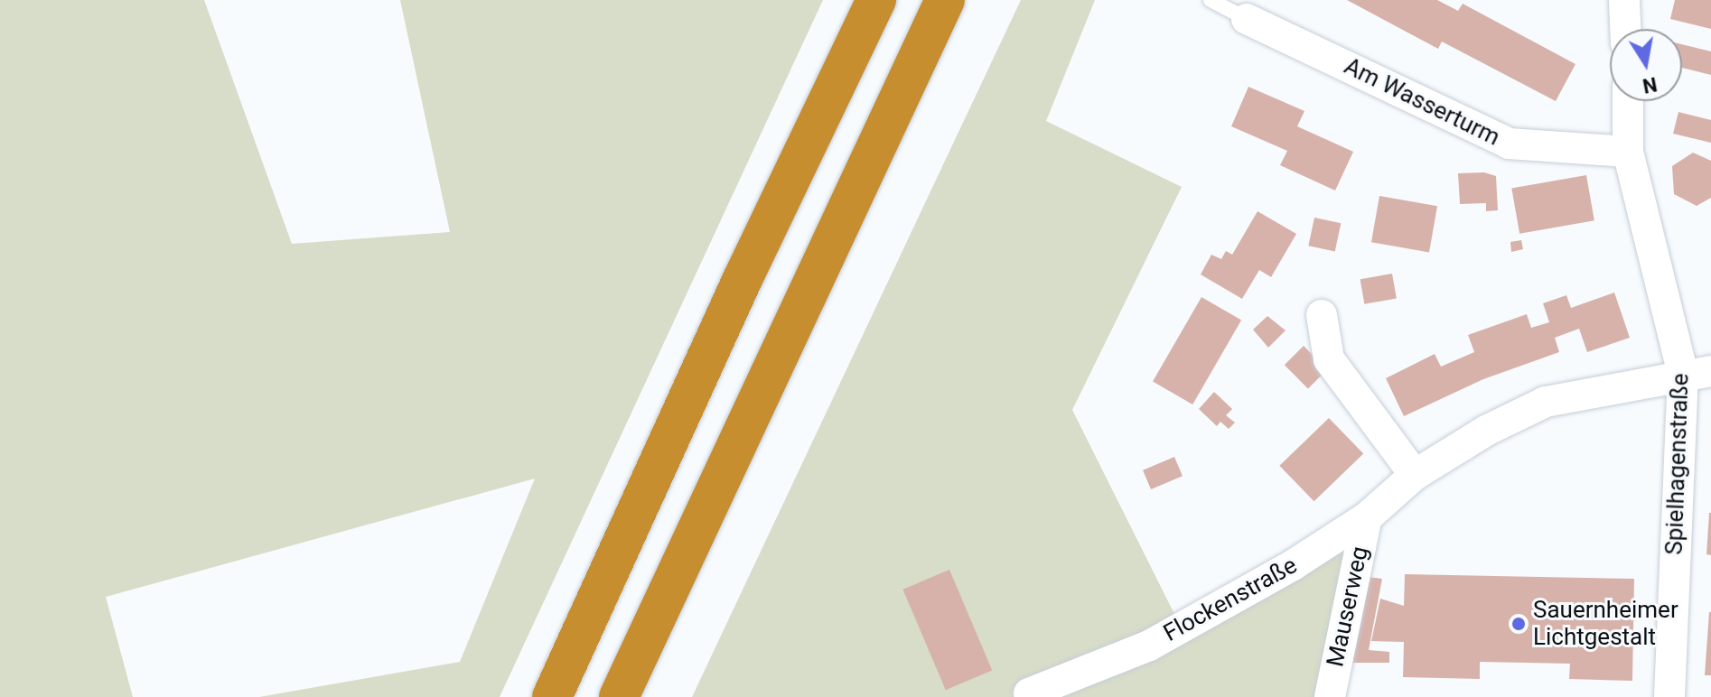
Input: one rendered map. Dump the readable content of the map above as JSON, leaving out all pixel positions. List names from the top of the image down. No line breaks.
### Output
{"streets":{"street":["Am Wasserturm","Spielhagenstraße","Flockenstraße","Mauserweg"]},"crossings":[["Am Wasserturm","Spielhagenstraße"],["Spielhagenstraße","Flockenstraße"],["Flockenstraße","Mauserweg"]],"places":["Sauernheimer Lichtgestalt"],"north":"bottom"}
